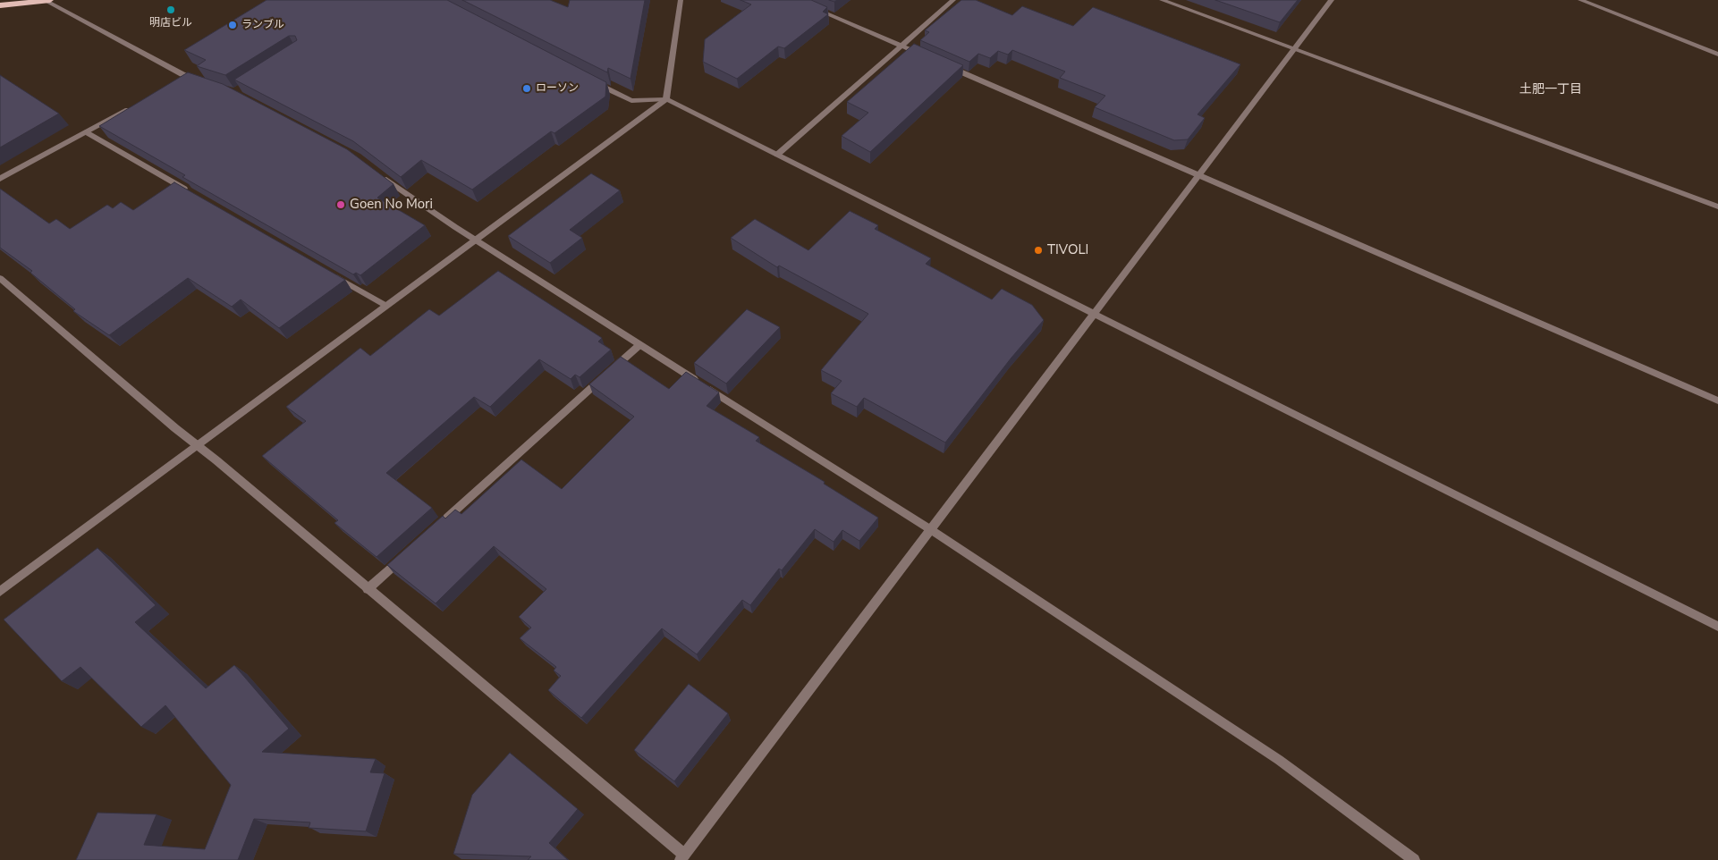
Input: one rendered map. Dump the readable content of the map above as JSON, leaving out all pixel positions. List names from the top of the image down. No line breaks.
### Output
{"districts":["土肥一丁目"],"places":["明店ビル","ランブル","ローソン","Goen No Mori","TIVOLI"]}
